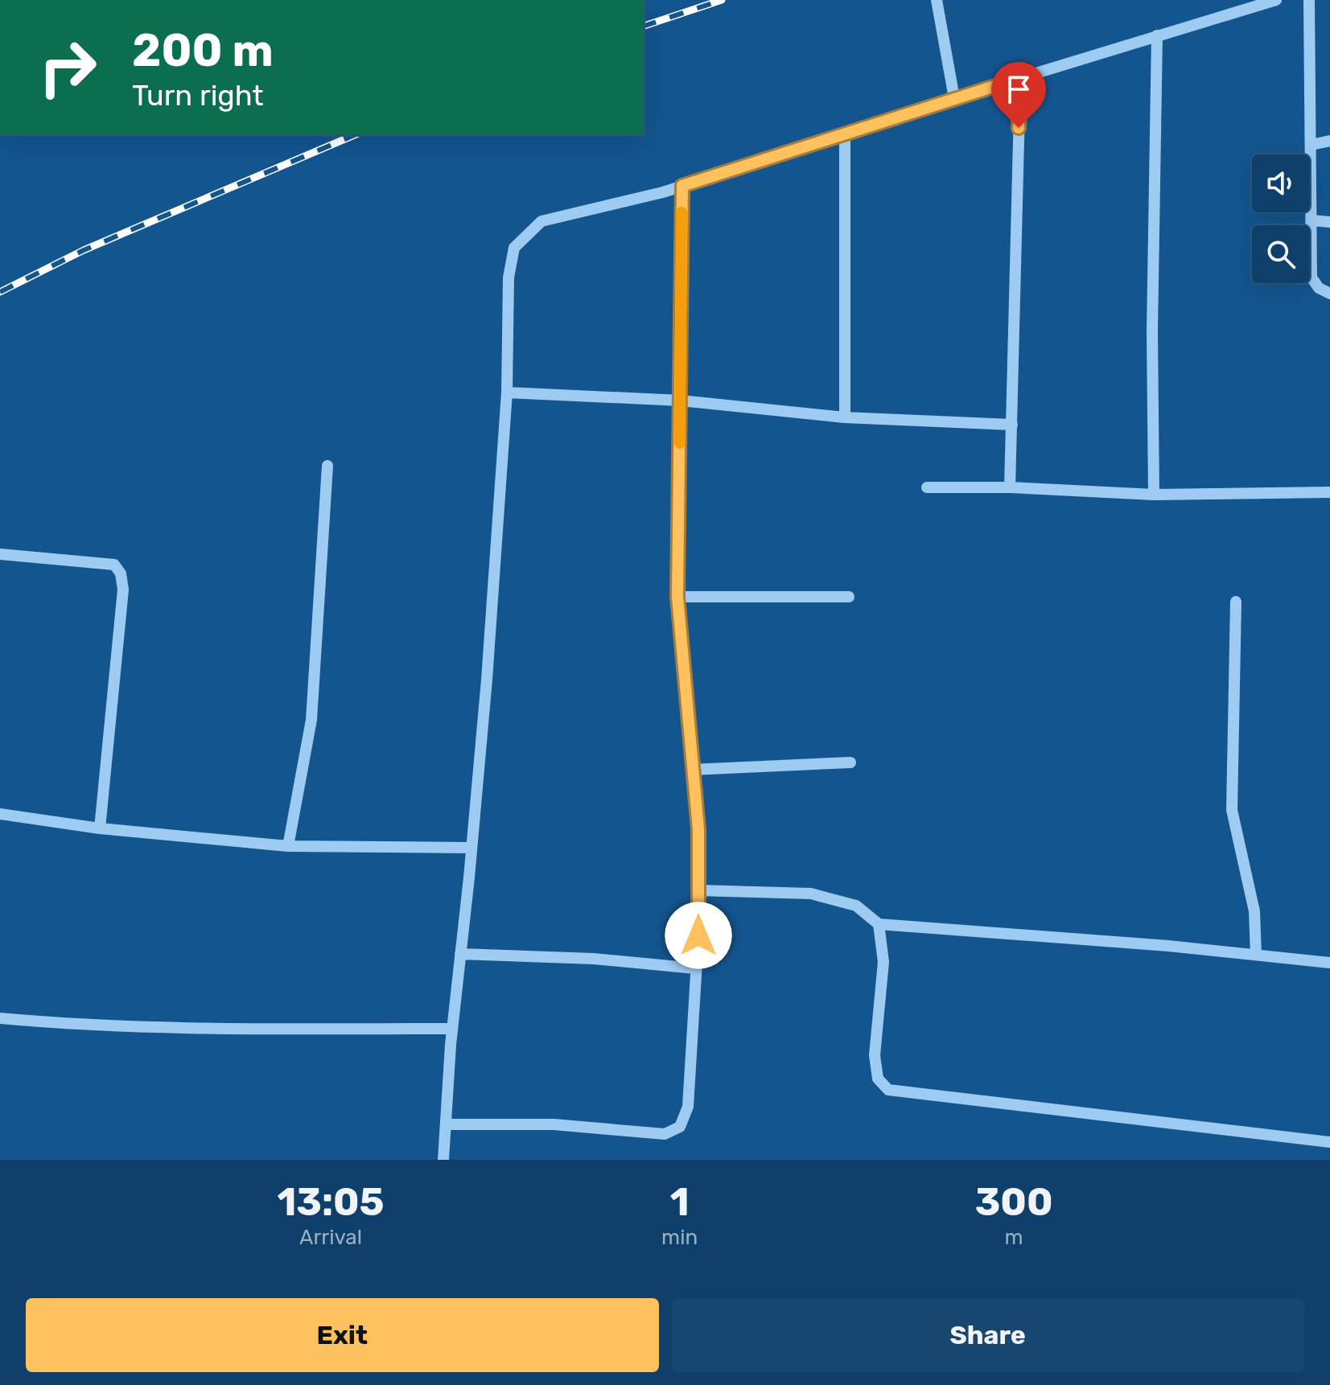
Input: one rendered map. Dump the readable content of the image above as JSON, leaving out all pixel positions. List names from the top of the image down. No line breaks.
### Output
{"page":{"turn":["200 m","Turn right"],"eta":["13:05","Arrival","1","min","300","m"],"buttons":["Exit","Share"]}}
